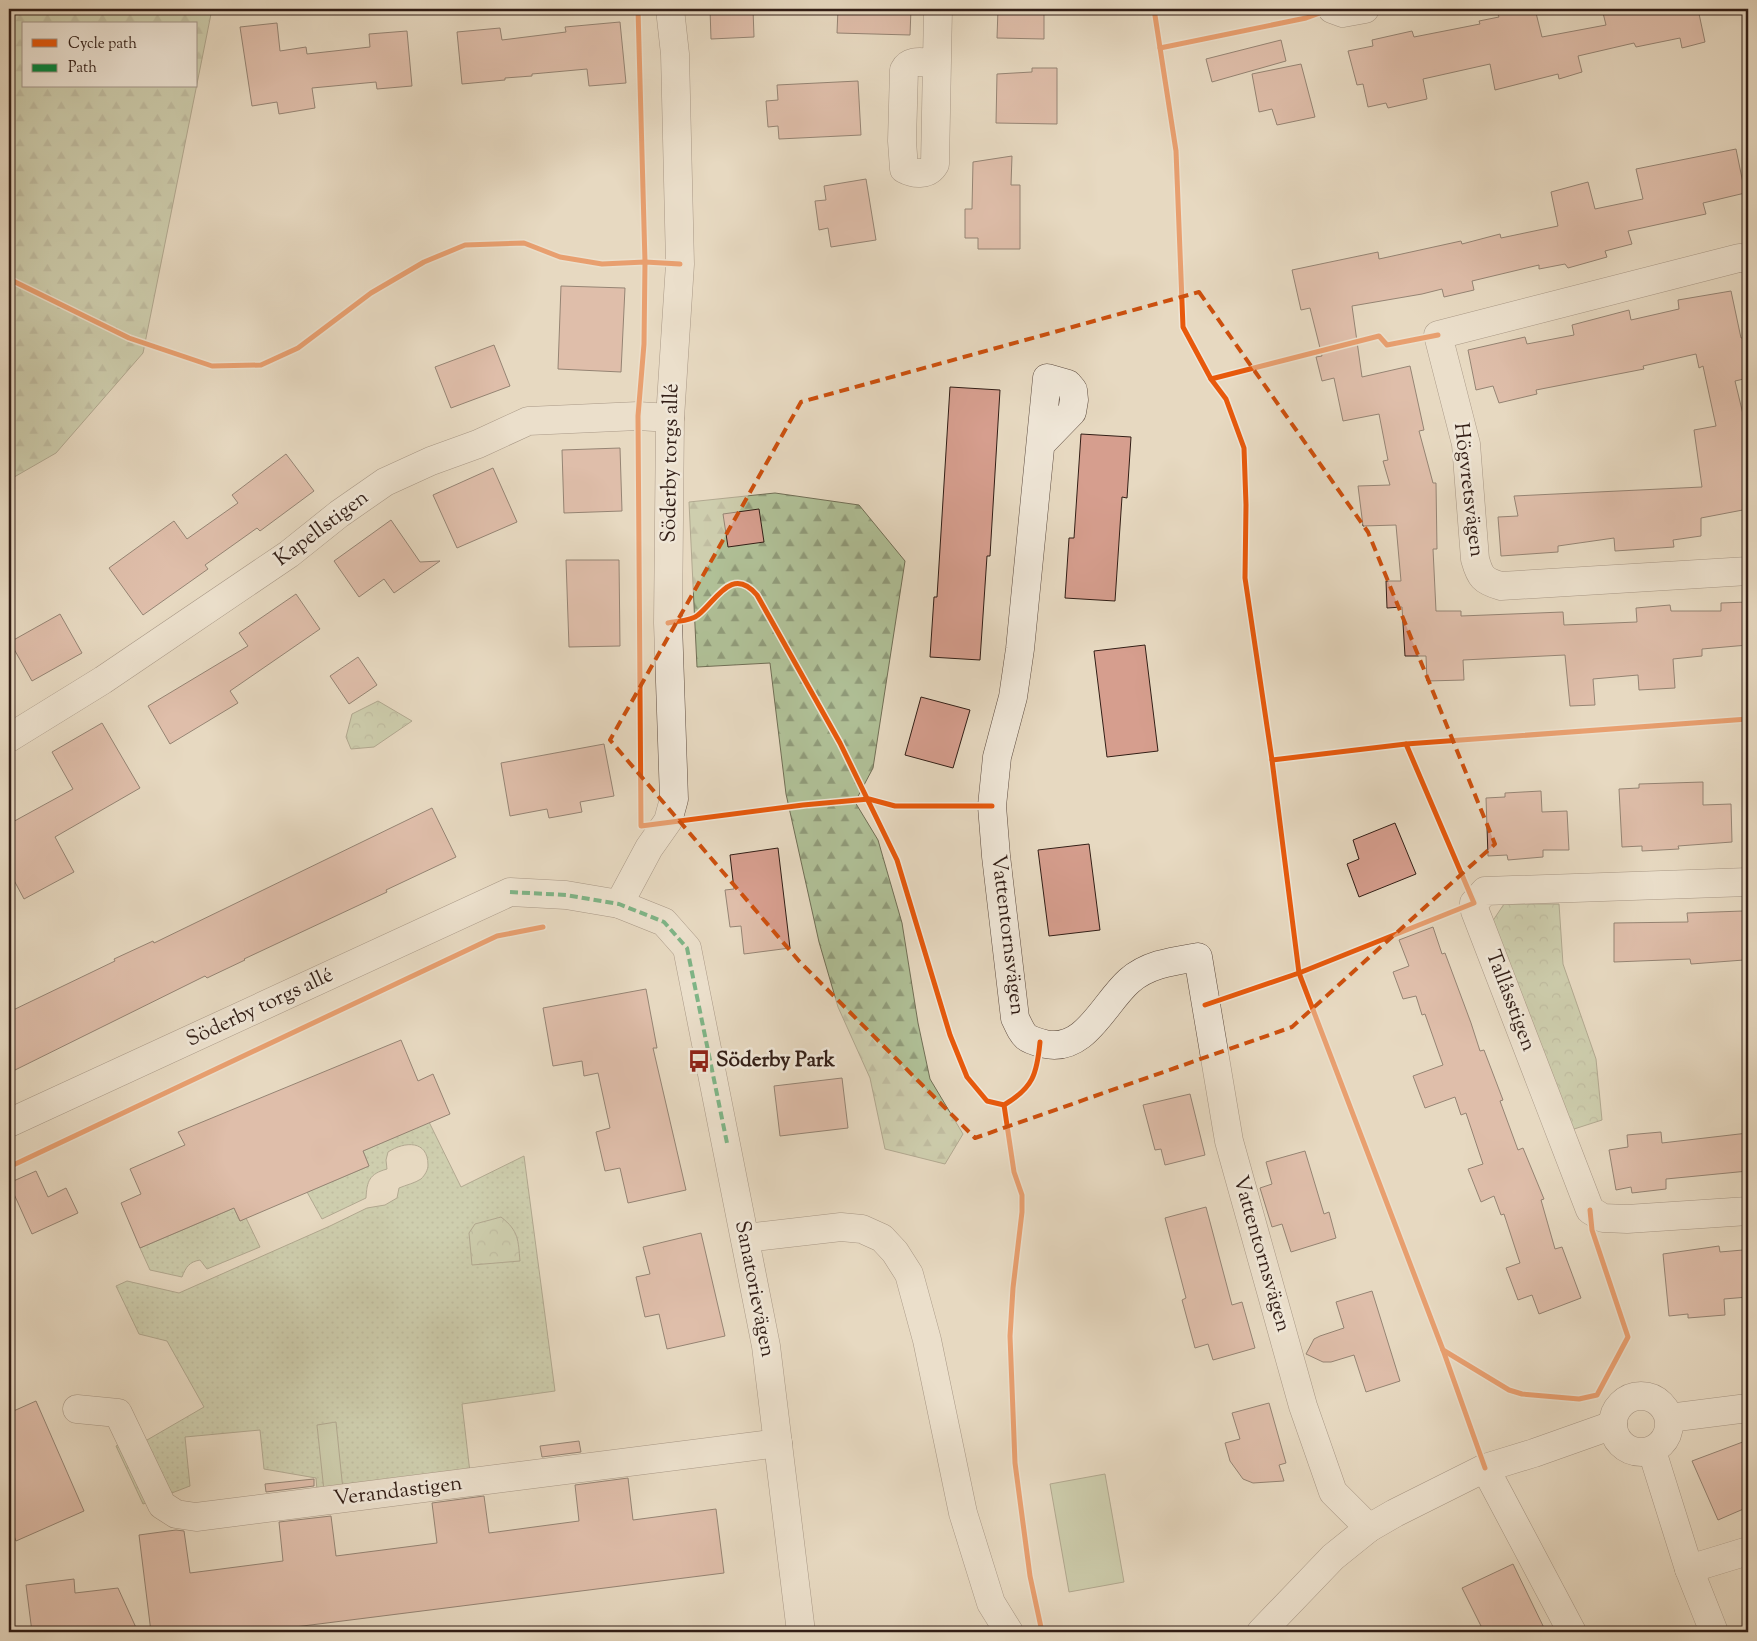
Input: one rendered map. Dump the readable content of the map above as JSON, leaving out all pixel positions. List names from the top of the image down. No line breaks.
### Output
{"streets":{"street":["Söderby torgs allé","Högvretsvägen","Kapellstigen","Vattentornsvägen","Tallåsstigen","Sanatorievägen","Verandastigen"]},"crossings":[["Söderby torgs allé","Kapellstigen"],["Söderby torgs allé","Sanatorievägen"],["Sanatorievägen","Verandastigen"]],"places":{"bus stop":["Söderby Park"]},"legend":["Cycle path","Path"]}
